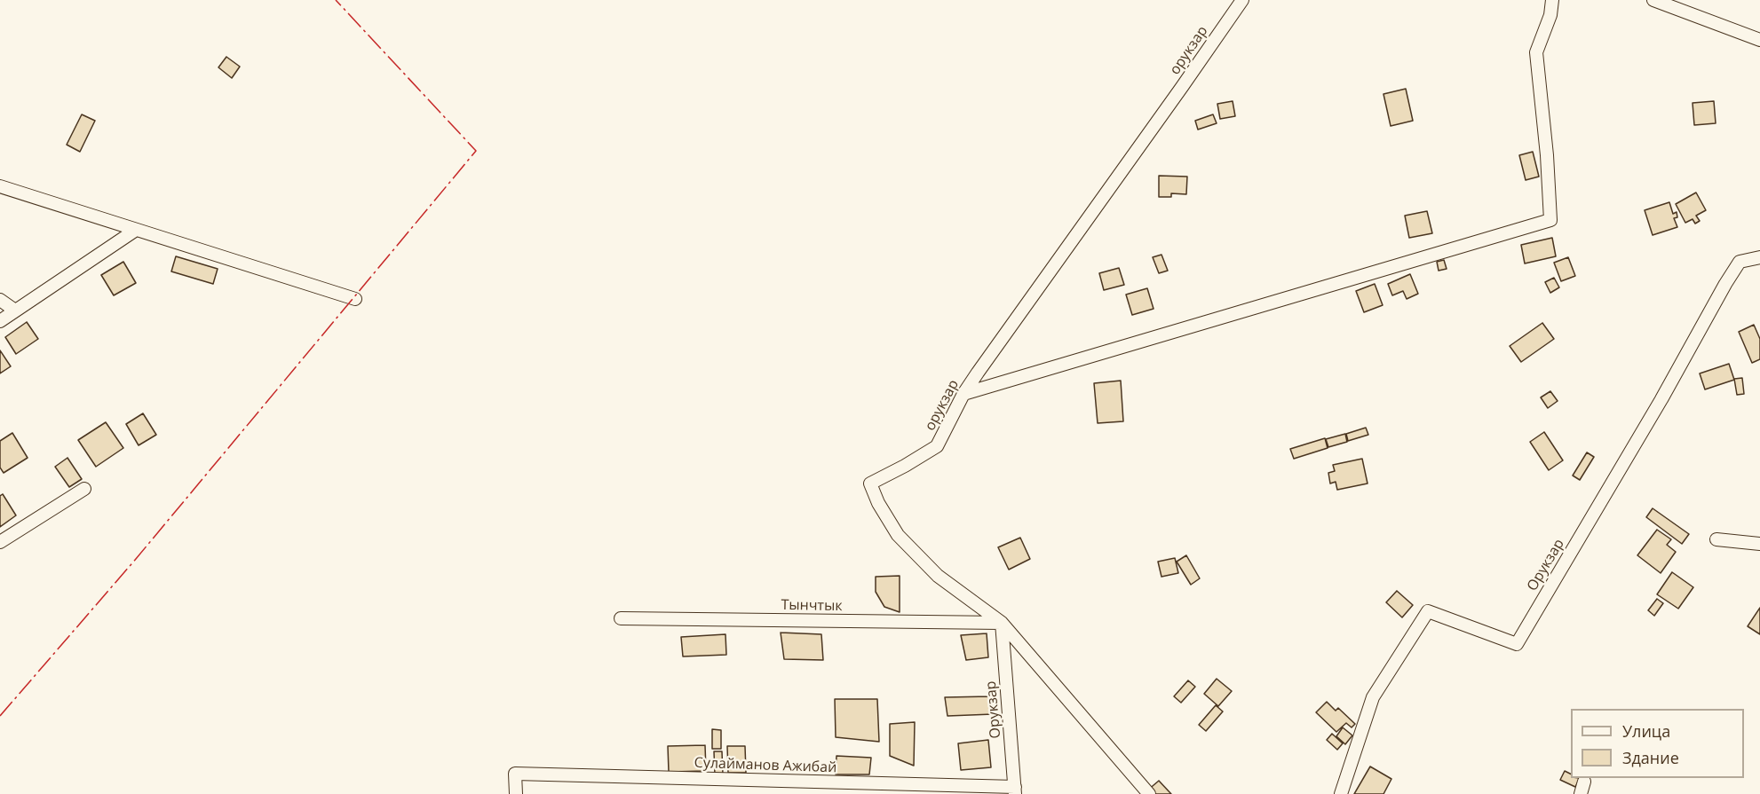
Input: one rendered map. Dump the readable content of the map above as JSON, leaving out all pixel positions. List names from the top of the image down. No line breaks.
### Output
{"streets":{"street":["орукзар","Орукзар","Тынчтык","Сулайманов Ажибай"]},"crossings":[["орукзар","Орукзар"],["орукзар","Тынчтык"],["Орукзар","Тынчтык"],["Орукзар","Сулайманов Ажибай"]],"legend":["Улица","Здание"]}
